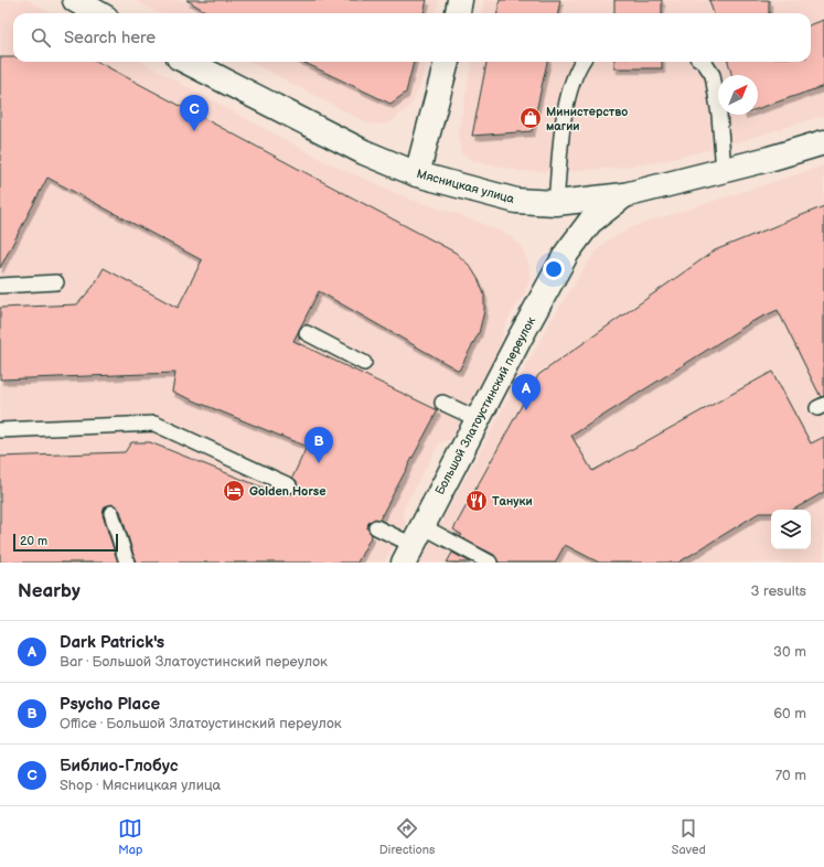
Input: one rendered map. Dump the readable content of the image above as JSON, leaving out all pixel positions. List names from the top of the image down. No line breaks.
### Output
{"streets":{"main road":["Мясницкая улица","Большой Златоустинский переулок"]},"crossings":[["Мясницкая улица","Большой Златоустинский переулок"]],"places":{"shop":["Министерство магии"],"hotel":["Golden Horse"],"restaurant":["Тануки"]},"scale_bar":"20 m","north":"top right","page":{"search":"Search here","pins":["C","A","B"],"scale":"20 m","heading":["Nearby","3 results"],"list":[{"mark":"A","name":"Dark Patrick's","note":"Bar · Большой Златоустинский переулок","value":"30 m"},{"mark":"B","name":"Psycho Place","note":"Office · Большой Златоустинский переулок","value":"60 m"},{"mark":"C","name":"Библио-Глобус","note":"Shop · Мясницкая улица","value":"70 m"}],"nav":["Map","Directions","Saved"]}}
